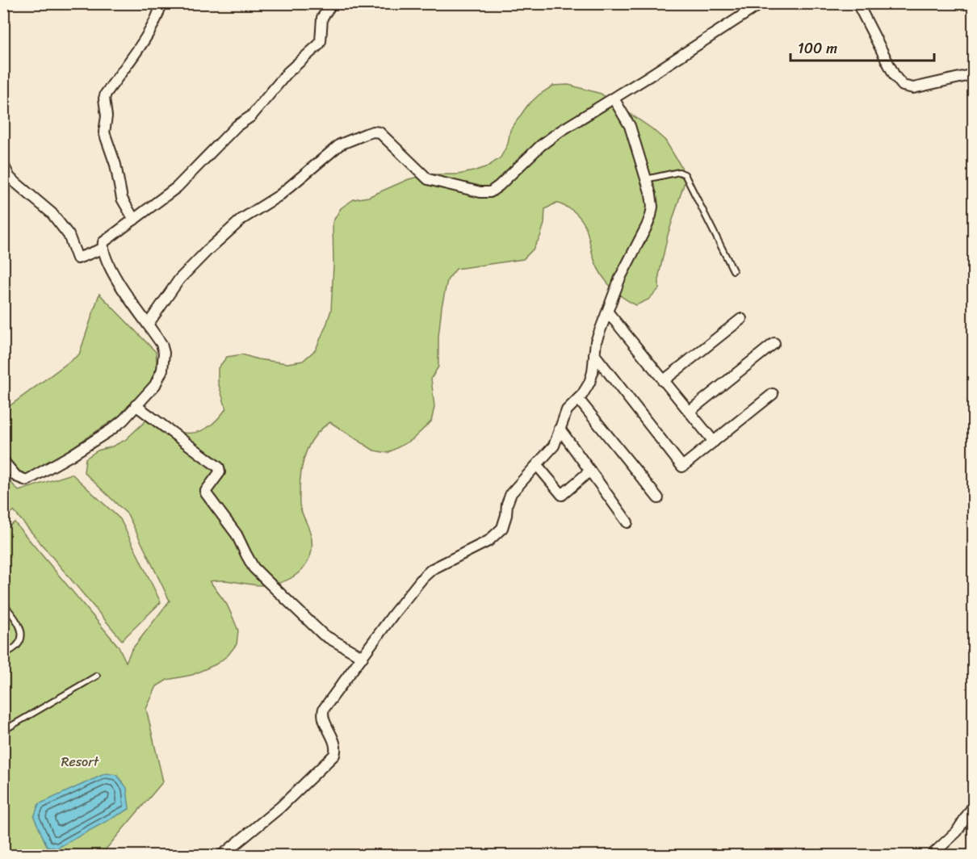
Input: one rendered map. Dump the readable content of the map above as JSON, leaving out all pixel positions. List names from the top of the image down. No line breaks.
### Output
{"parks":["Resort"],"scale_bar":"100 m"}
